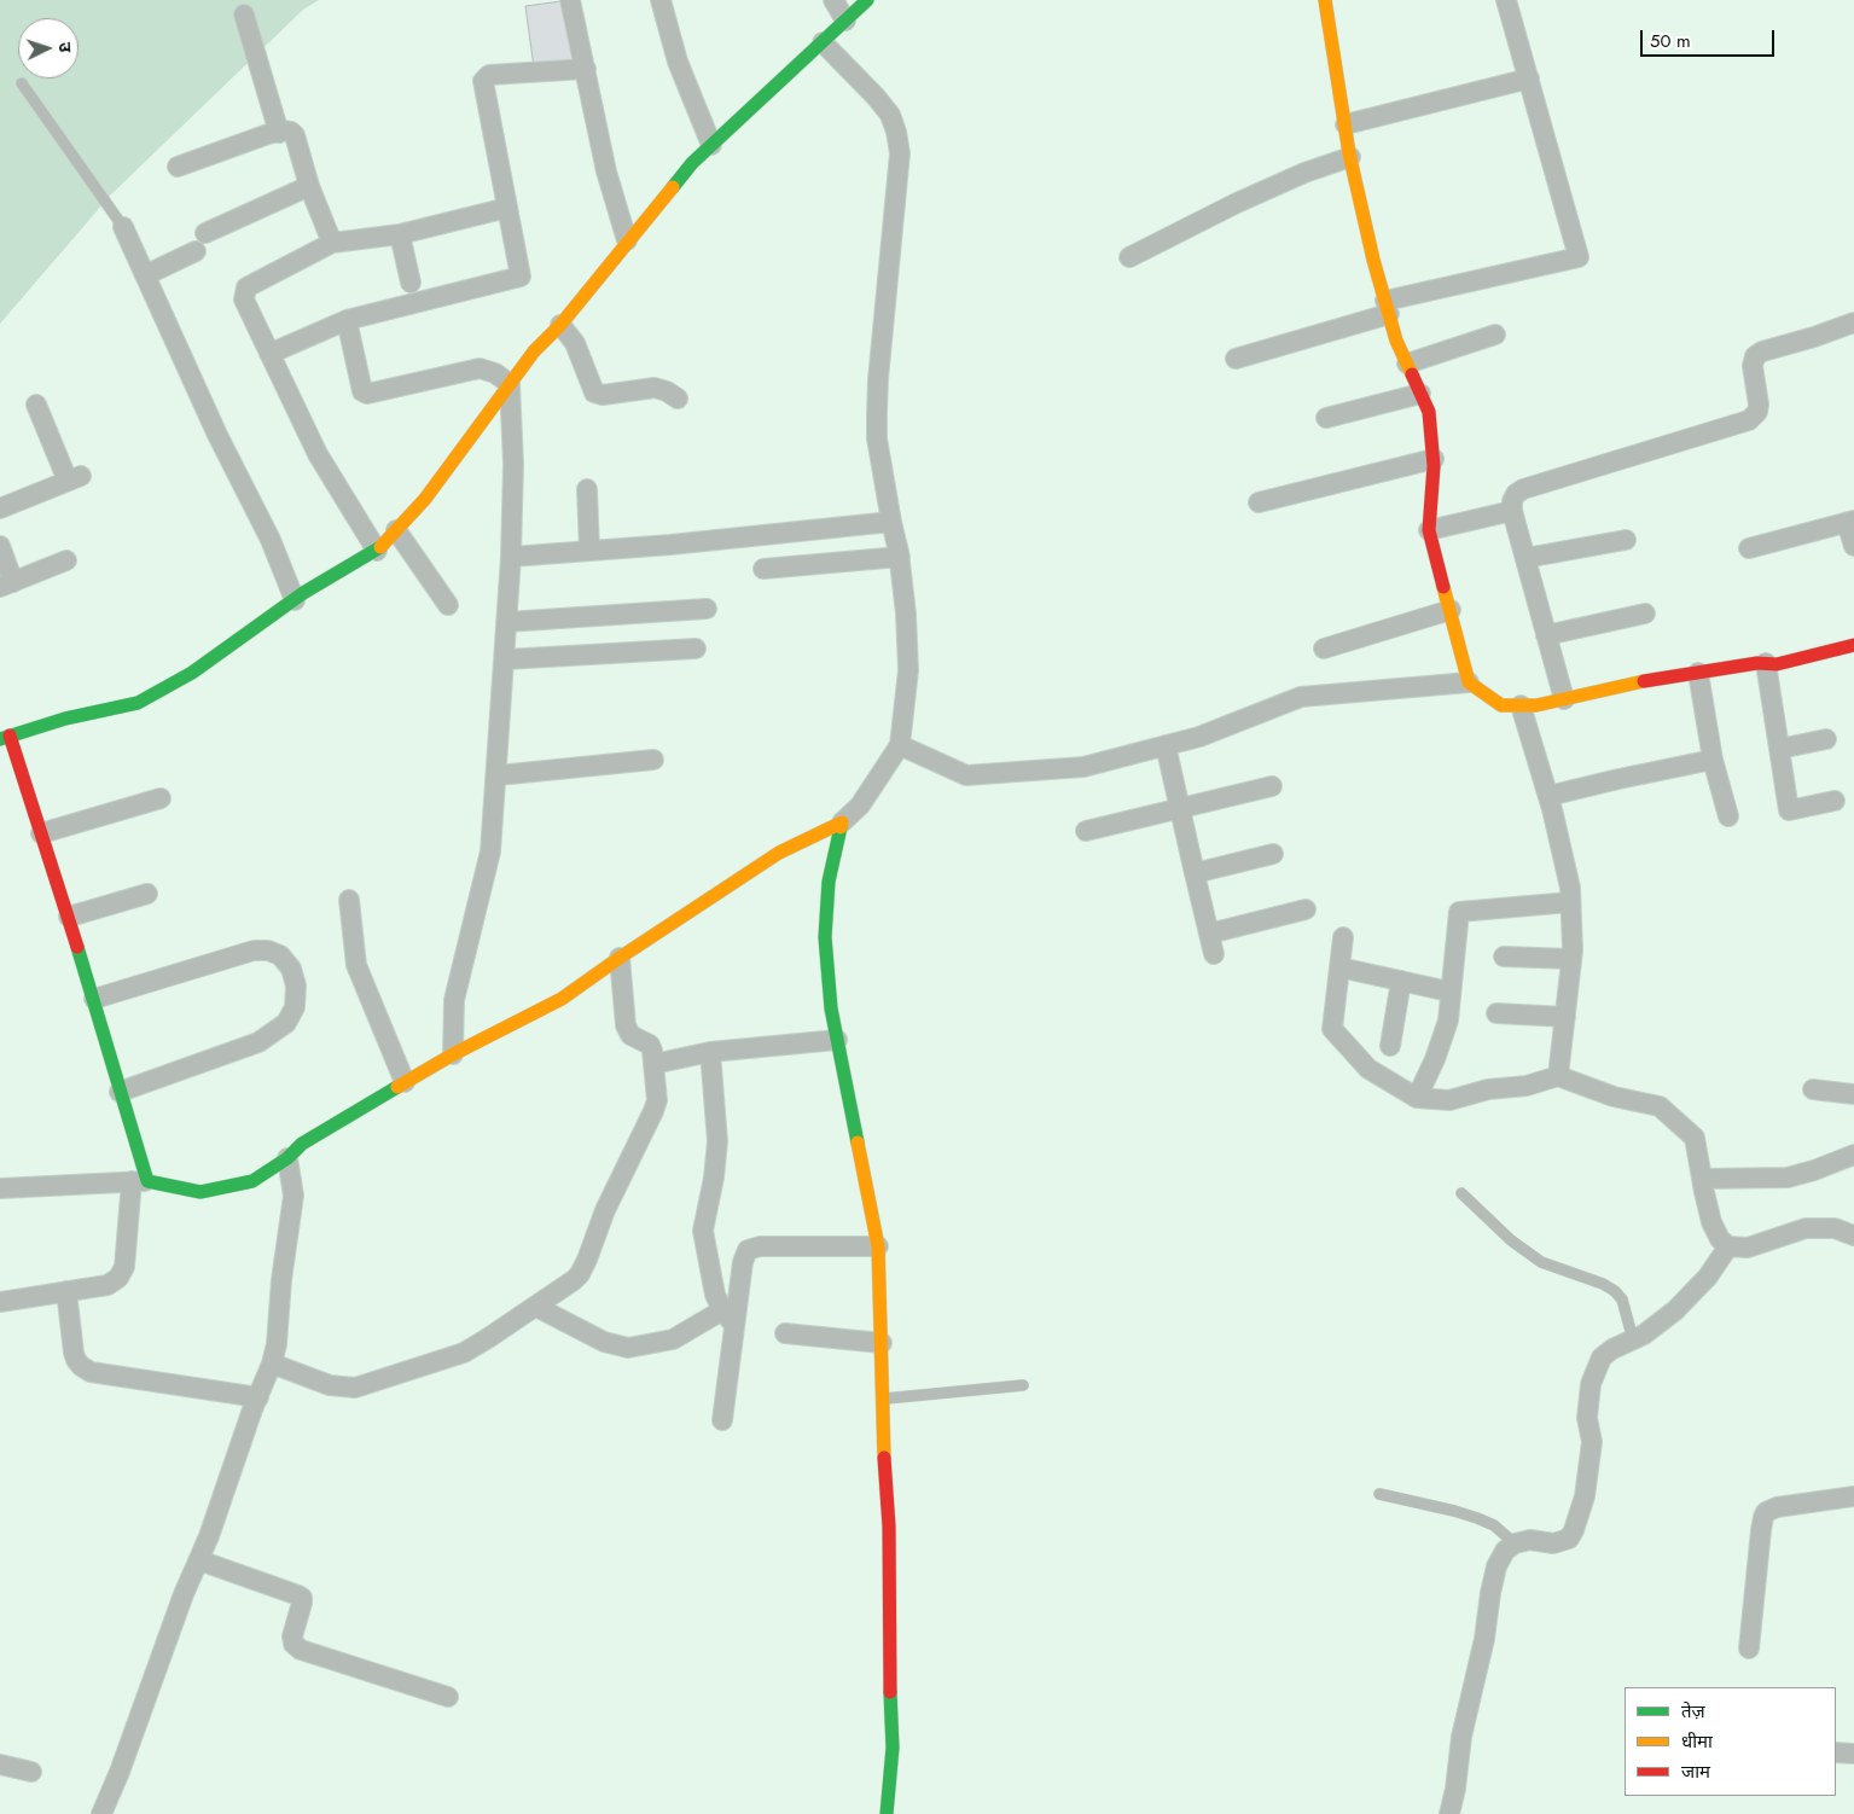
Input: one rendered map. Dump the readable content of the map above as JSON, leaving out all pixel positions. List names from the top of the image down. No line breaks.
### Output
{"legend":["तेज़","धीमा","जाम"],"scale_bar":"50 m","north":"right"}
